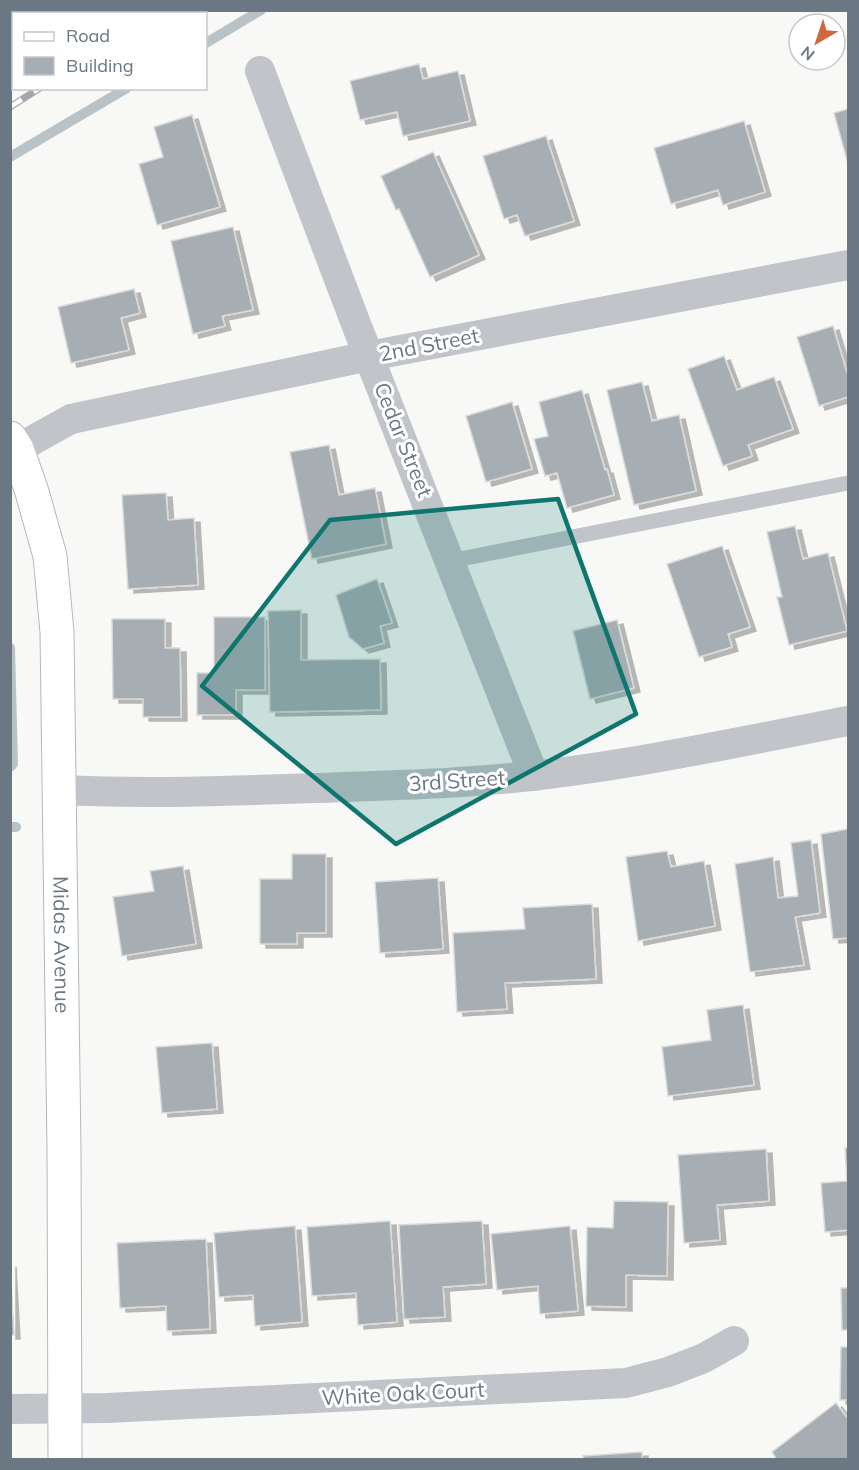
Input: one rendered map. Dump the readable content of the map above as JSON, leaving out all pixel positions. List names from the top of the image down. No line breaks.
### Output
{"streets":{"street":["2nd Street","Cedar Street","3rd Street","Midas Avenue","White Oak Court"]},"crossings":[["2nd Street","Cedar Street"],["2nd Street","Midas Avenue"],["Cedar Street","3rd Street"],["3rd Street","Midas Avenue"],["Midas Avenue","White Oak Court"]],"legend":["Road","Building"],"north":"bottom left"}
